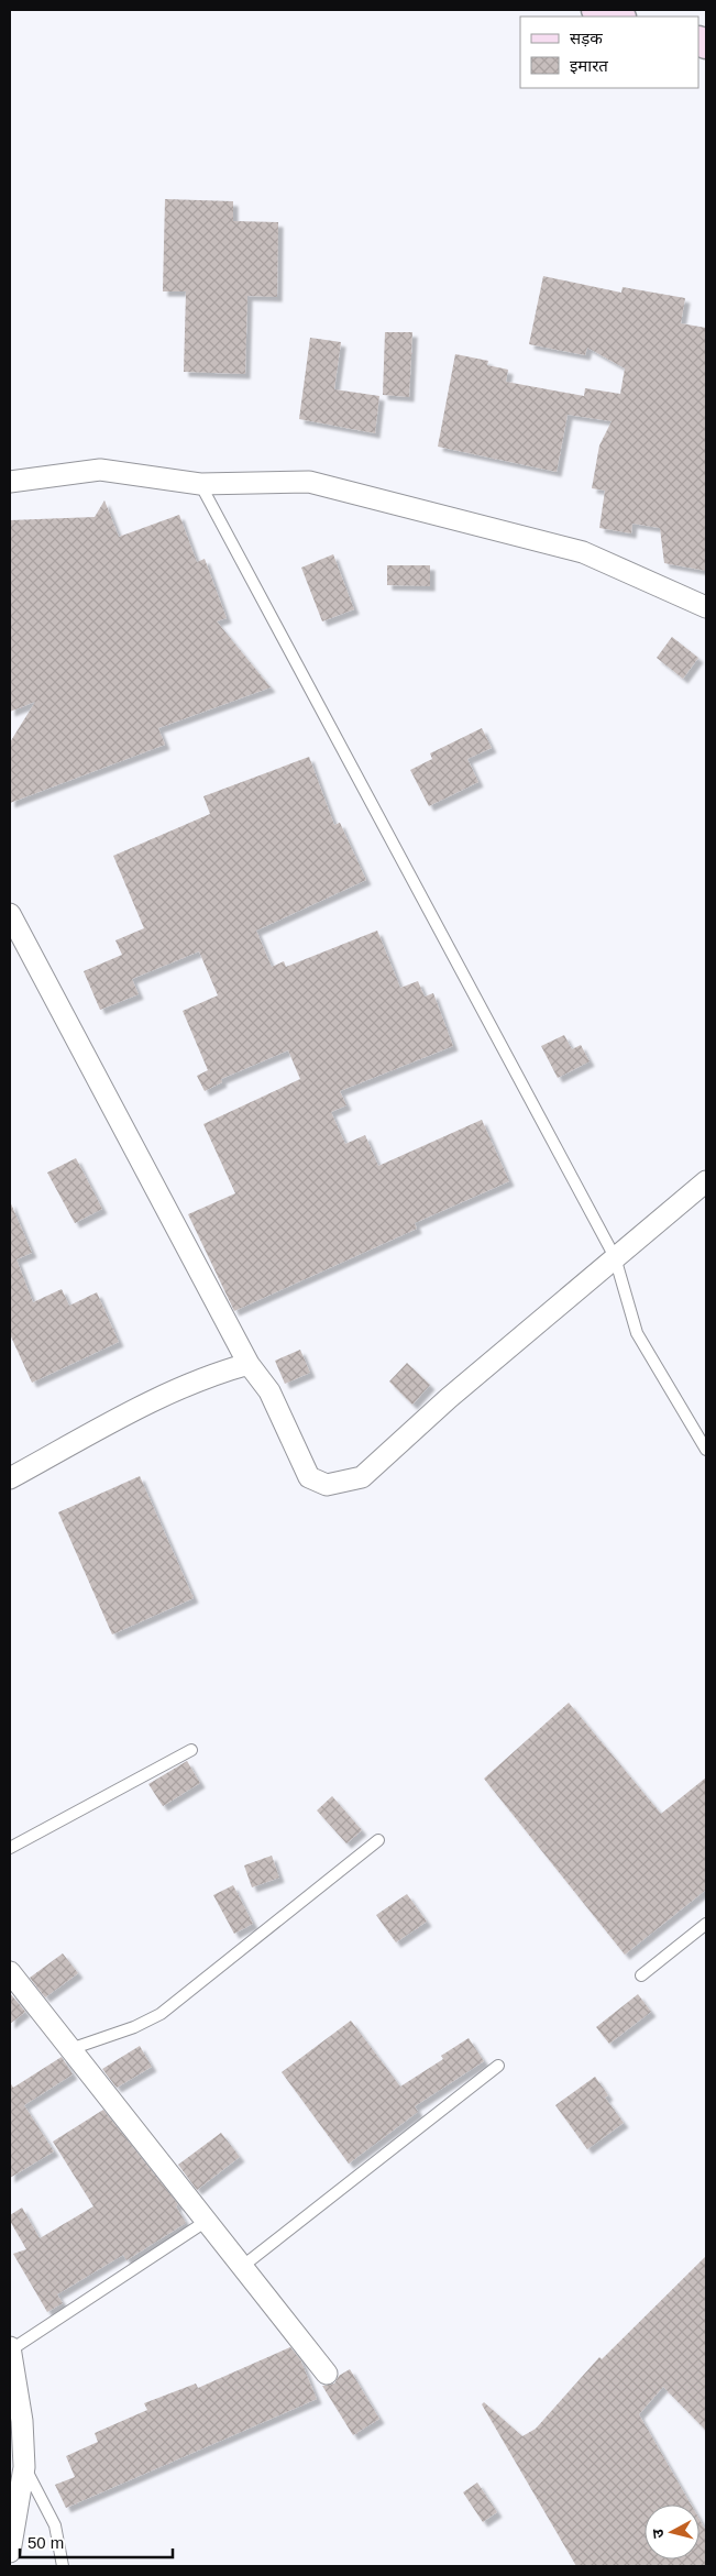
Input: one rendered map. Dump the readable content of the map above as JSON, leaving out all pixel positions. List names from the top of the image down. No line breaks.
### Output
{"legend":["सड़क","इमारत"],"scale_bar":"50 m","north":"left"}
